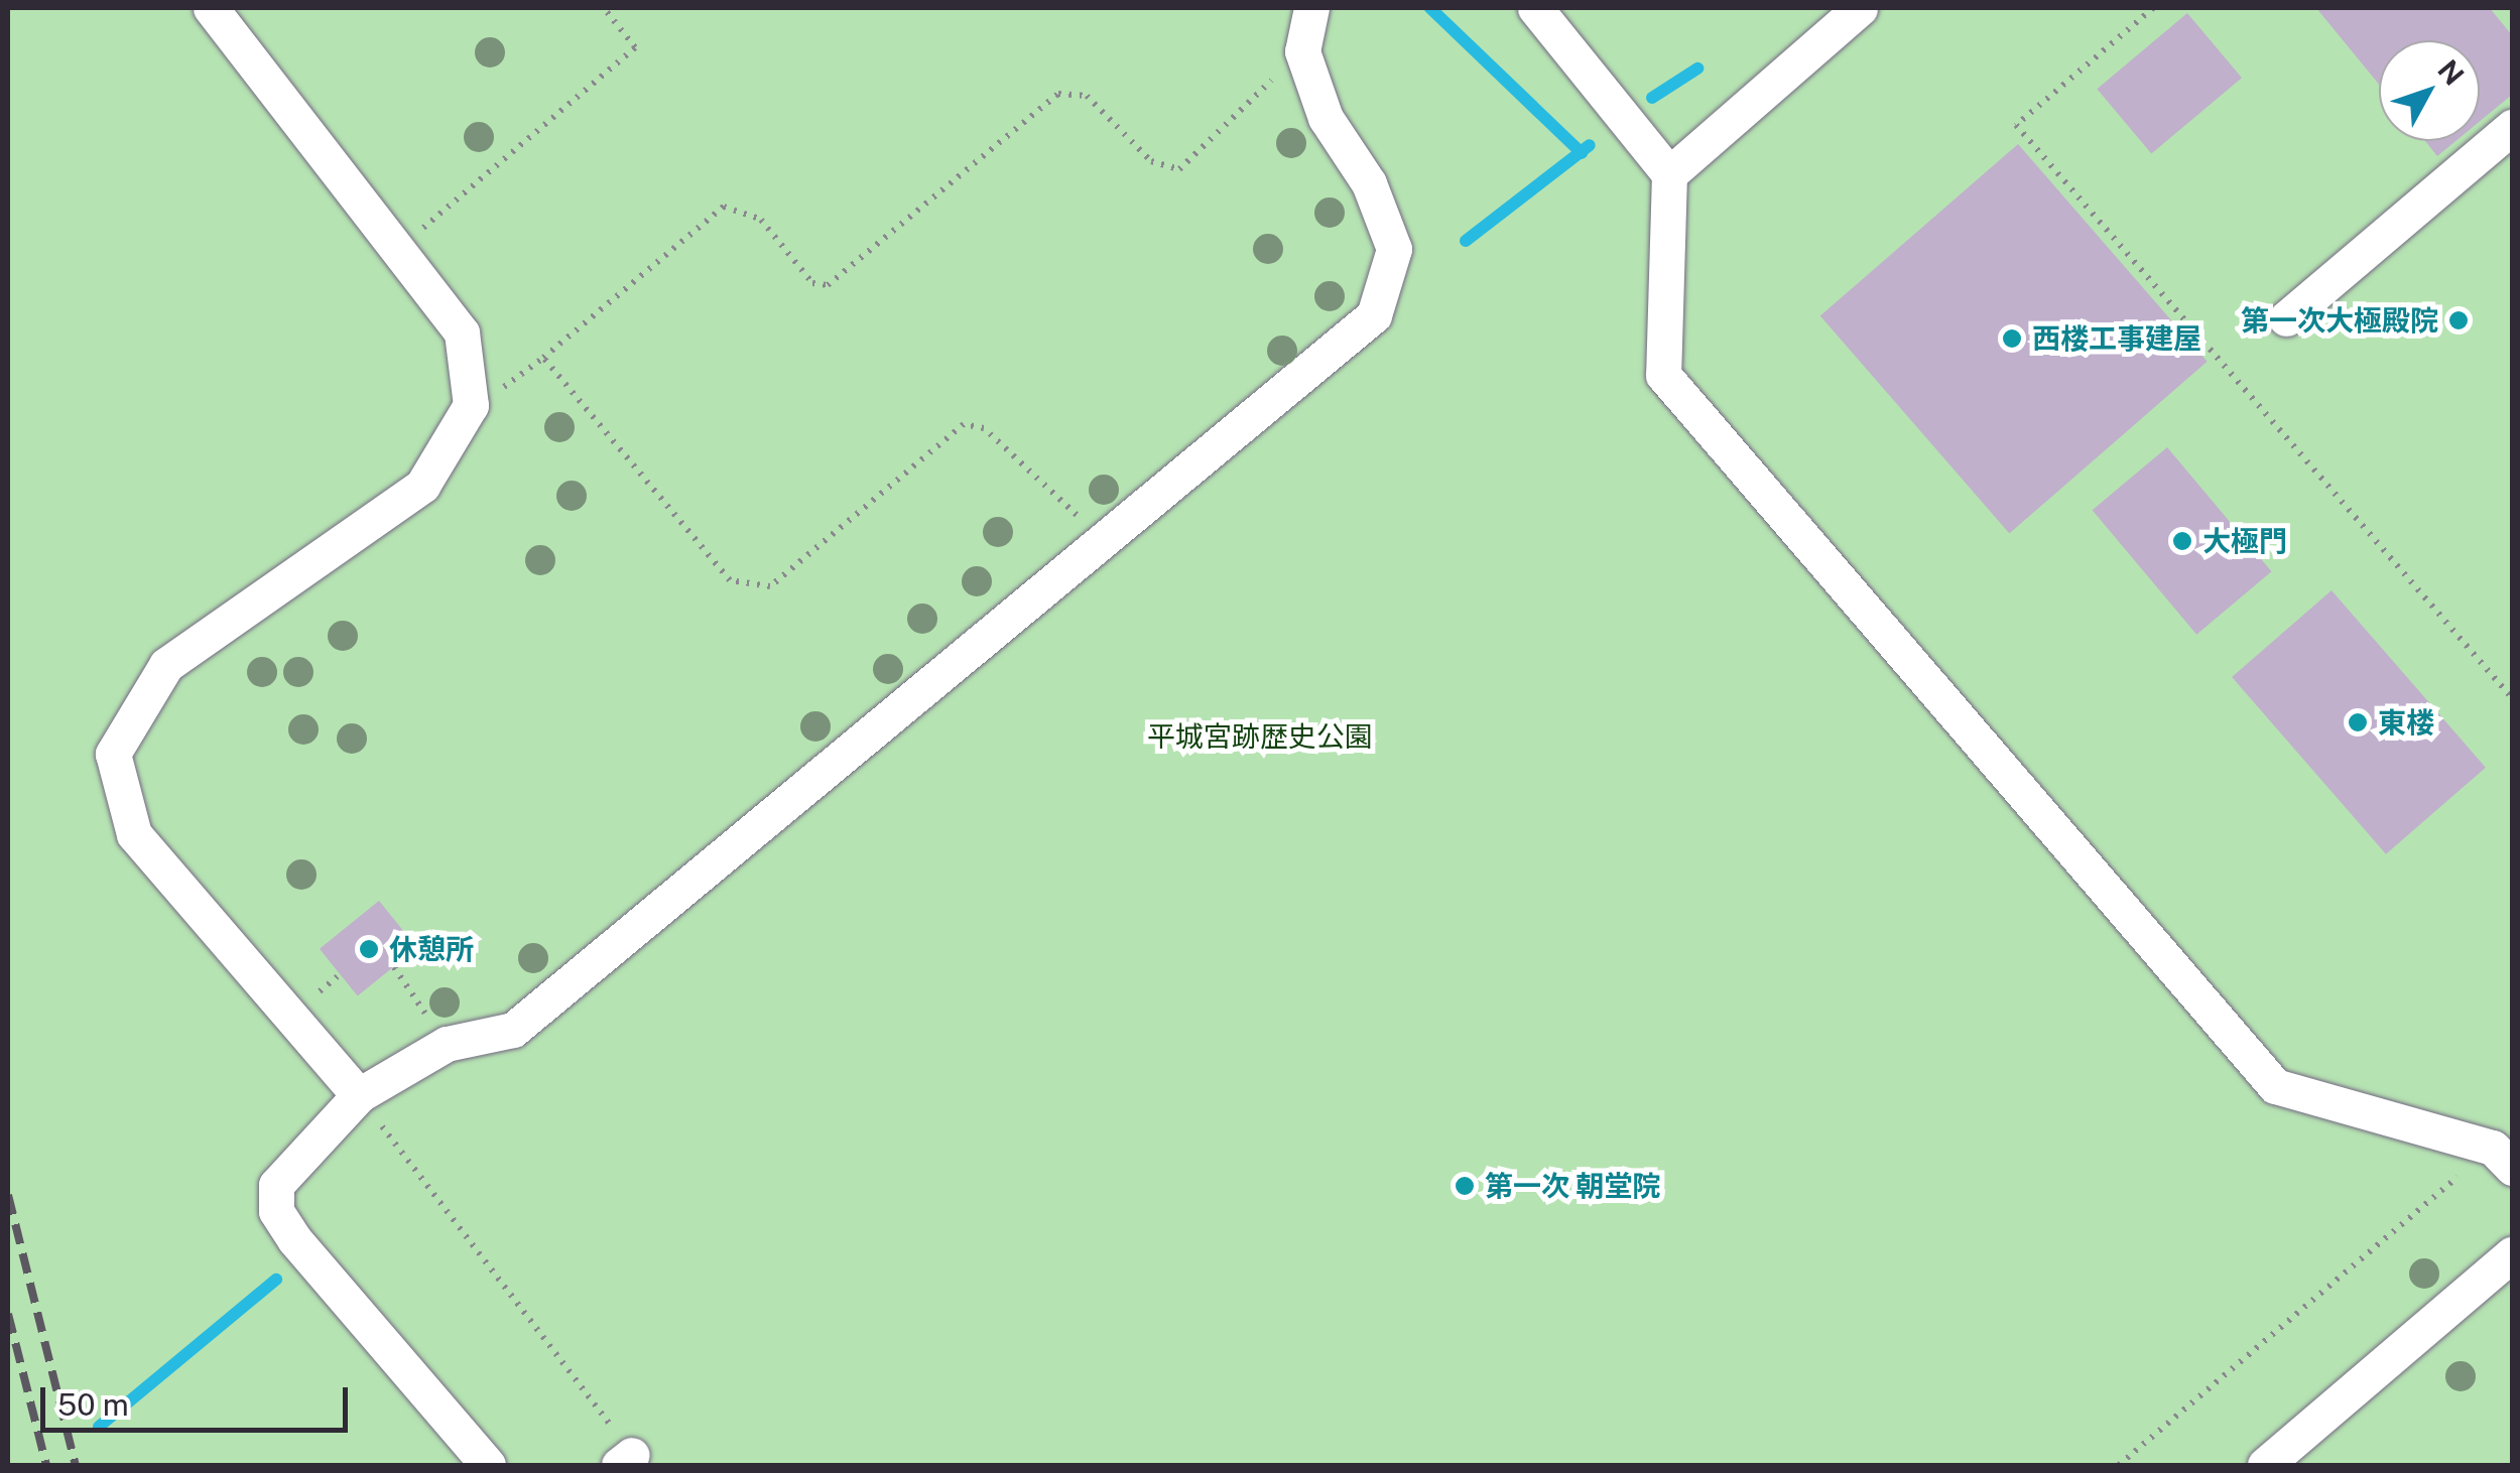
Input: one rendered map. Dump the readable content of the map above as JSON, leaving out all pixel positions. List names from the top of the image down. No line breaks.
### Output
{"parks":["平城宮跡歴史公園"],"places":["第一次大極殿院","西楼工事建屋","大極門","東楼","休憩所","第一次 朝堂院"],"scale_bar":"50 m","north":"top right"}
